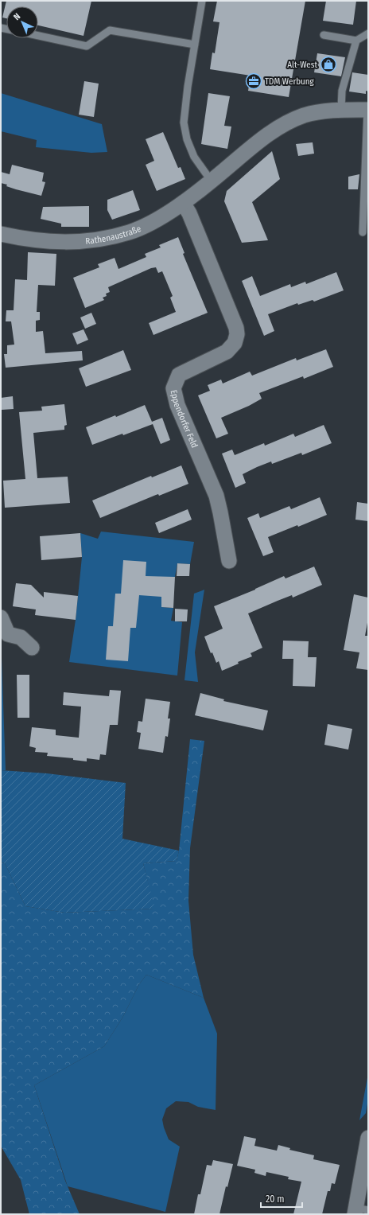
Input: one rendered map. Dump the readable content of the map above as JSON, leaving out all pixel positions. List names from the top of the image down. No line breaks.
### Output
{"streets":{"street":["Rathenaustraße","Eppendorfer Feld"]},"crossings":[["Rathenaustraße","Eppendorfer Feld"]],"places":{"shop":["Alt-West"],"office":["TDM Werbung"]},"scale_bar":"20 m","north":"top left"}
